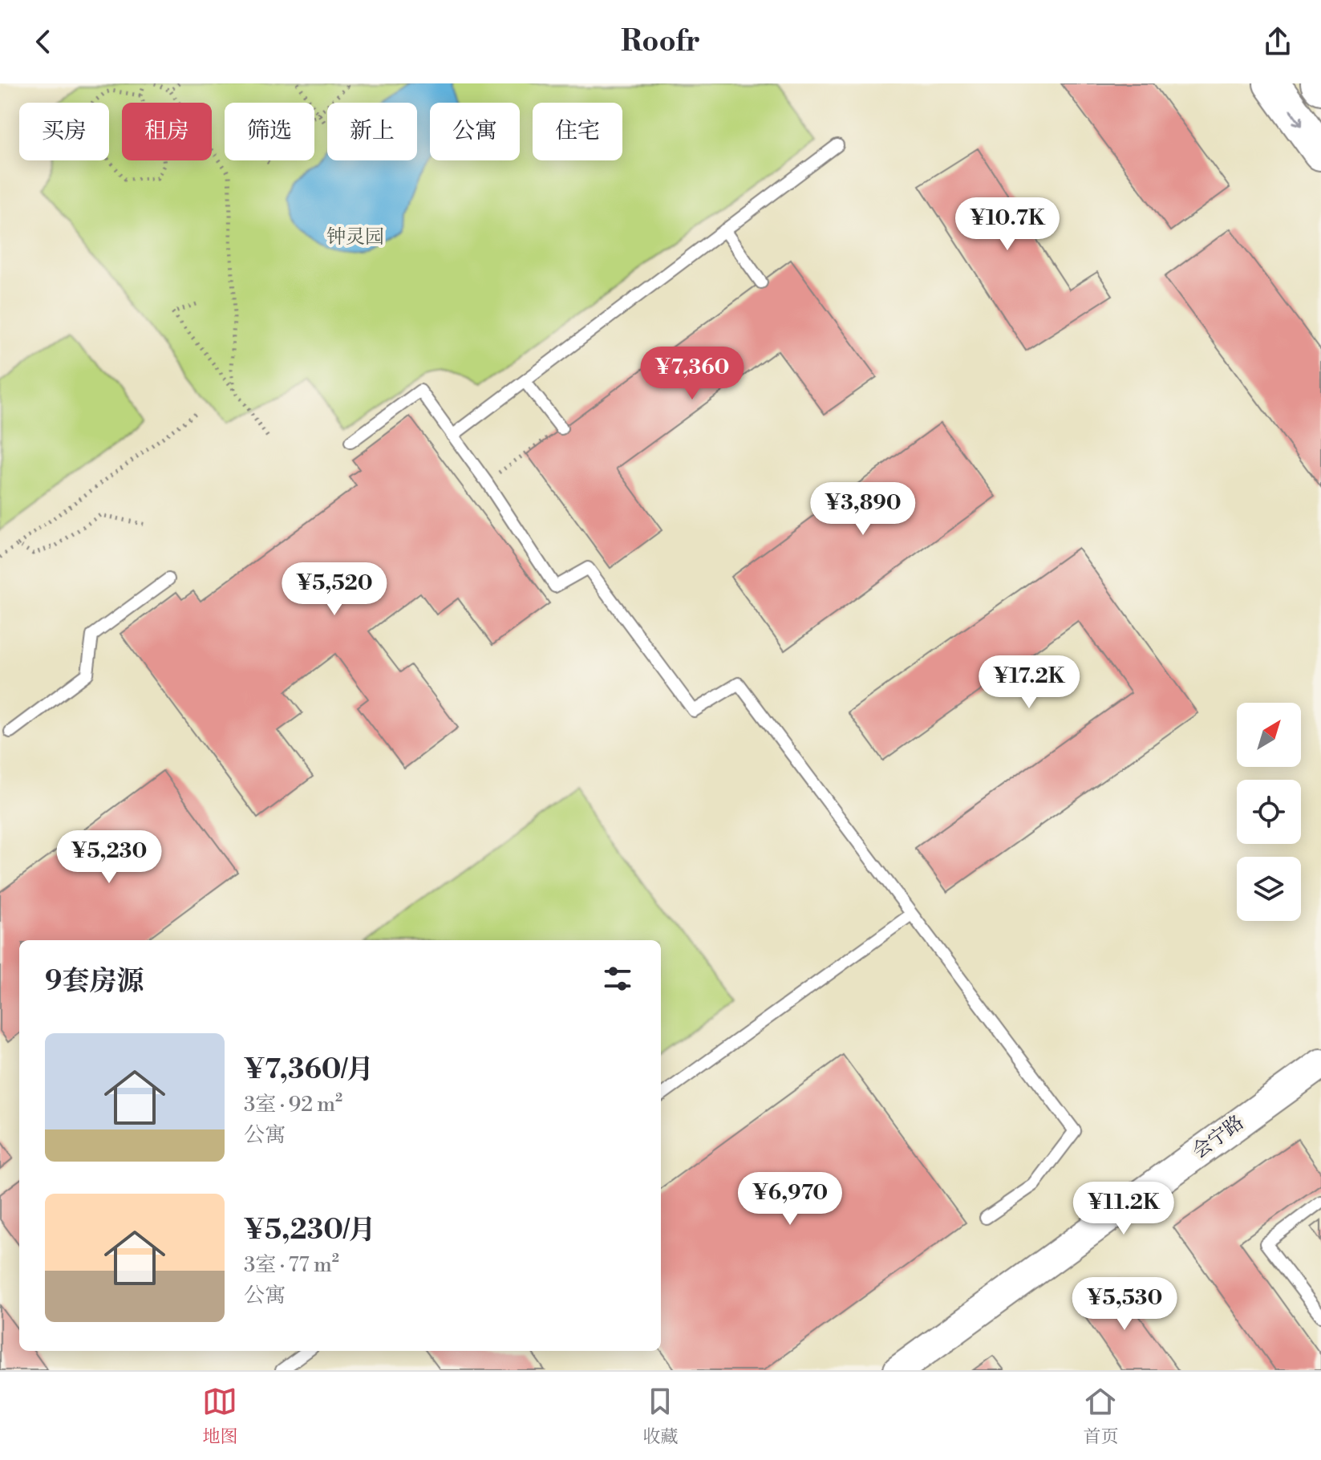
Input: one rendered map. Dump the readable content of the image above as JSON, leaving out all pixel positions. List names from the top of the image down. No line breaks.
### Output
{"streets":{"street":["会宁路"]},"parks":["钟灵园"],"north":"top right","page":{"header":"Roofr","chip":["买房","租房","筛选","新上","公寓","住宅"],"price":["¥10.7K","¥7,360","¥3,890","¥5,520","¥17.2K","¥5,230","¥6,970","¥11.2K","¥5,530"],"heading":"9套房源","list":[{"name":"¥7,360/月","note":"3室 · 92 m² · 公寓"},{"name":"¥5,230/月","note":"3室 · 77 m² · 公寓"}],"tabs":["地图","收藏","首页"]}}
